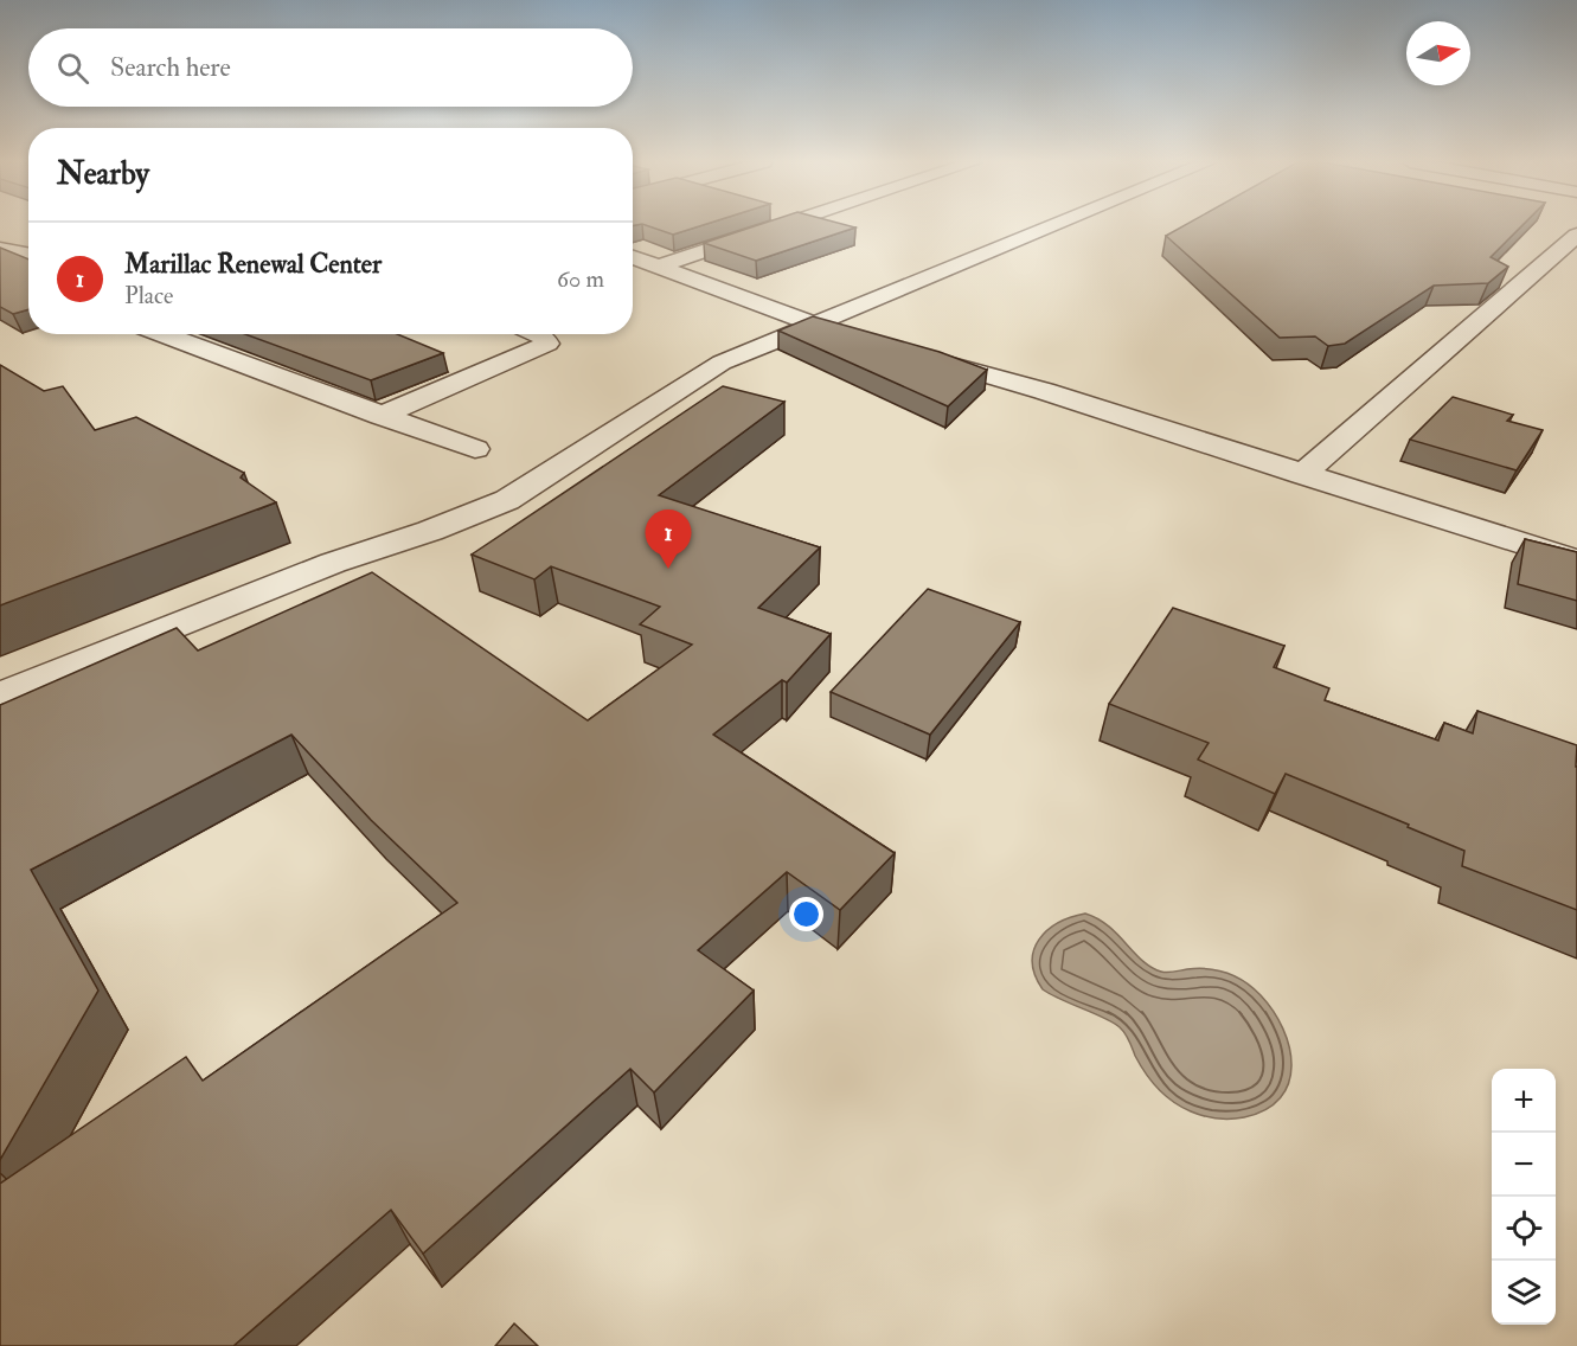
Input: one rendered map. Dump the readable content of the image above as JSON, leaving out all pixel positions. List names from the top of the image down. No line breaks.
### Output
{"north":"right","page":{"search":"Search here","heading":"Nearby","list":[{"mark":"1","name":"Marillac Renewal Center","note":"Place","value":"60 m"}],"pins":"1","map_buttons":["+","−"]}}
